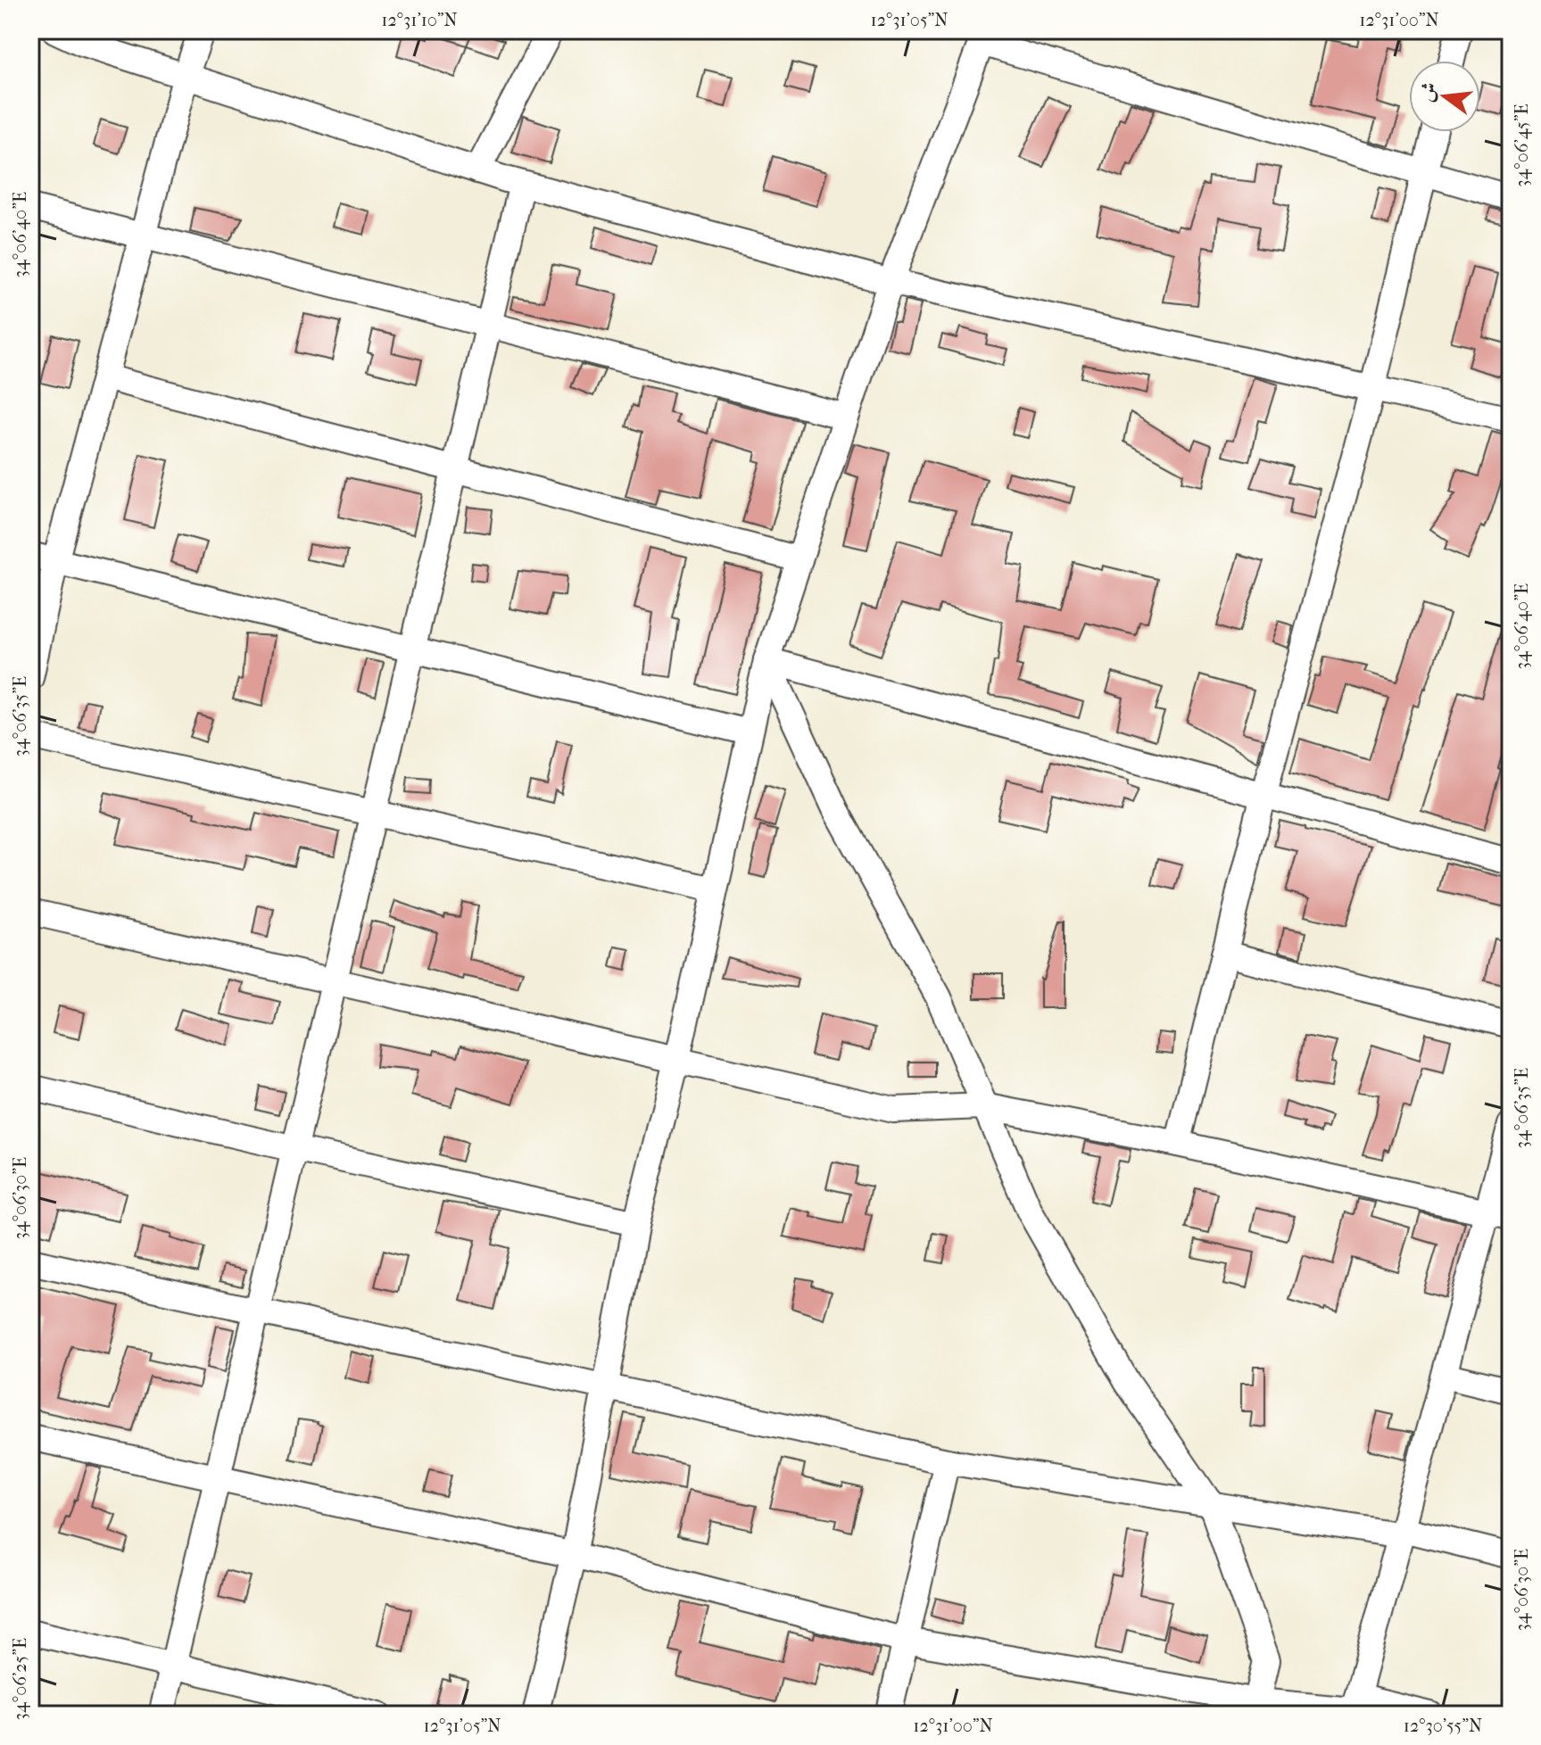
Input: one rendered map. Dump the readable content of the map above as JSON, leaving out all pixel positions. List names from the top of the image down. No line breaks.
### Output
{"north":"left","coordinates":["12°31'10\"N","12°31'05\"N","12°31'00\"N","34°06'45\"E","34°06'40\"E","34°06'35\"E","34°06'30\"E","34°06'25\"E","12°30'55\"N"]}
